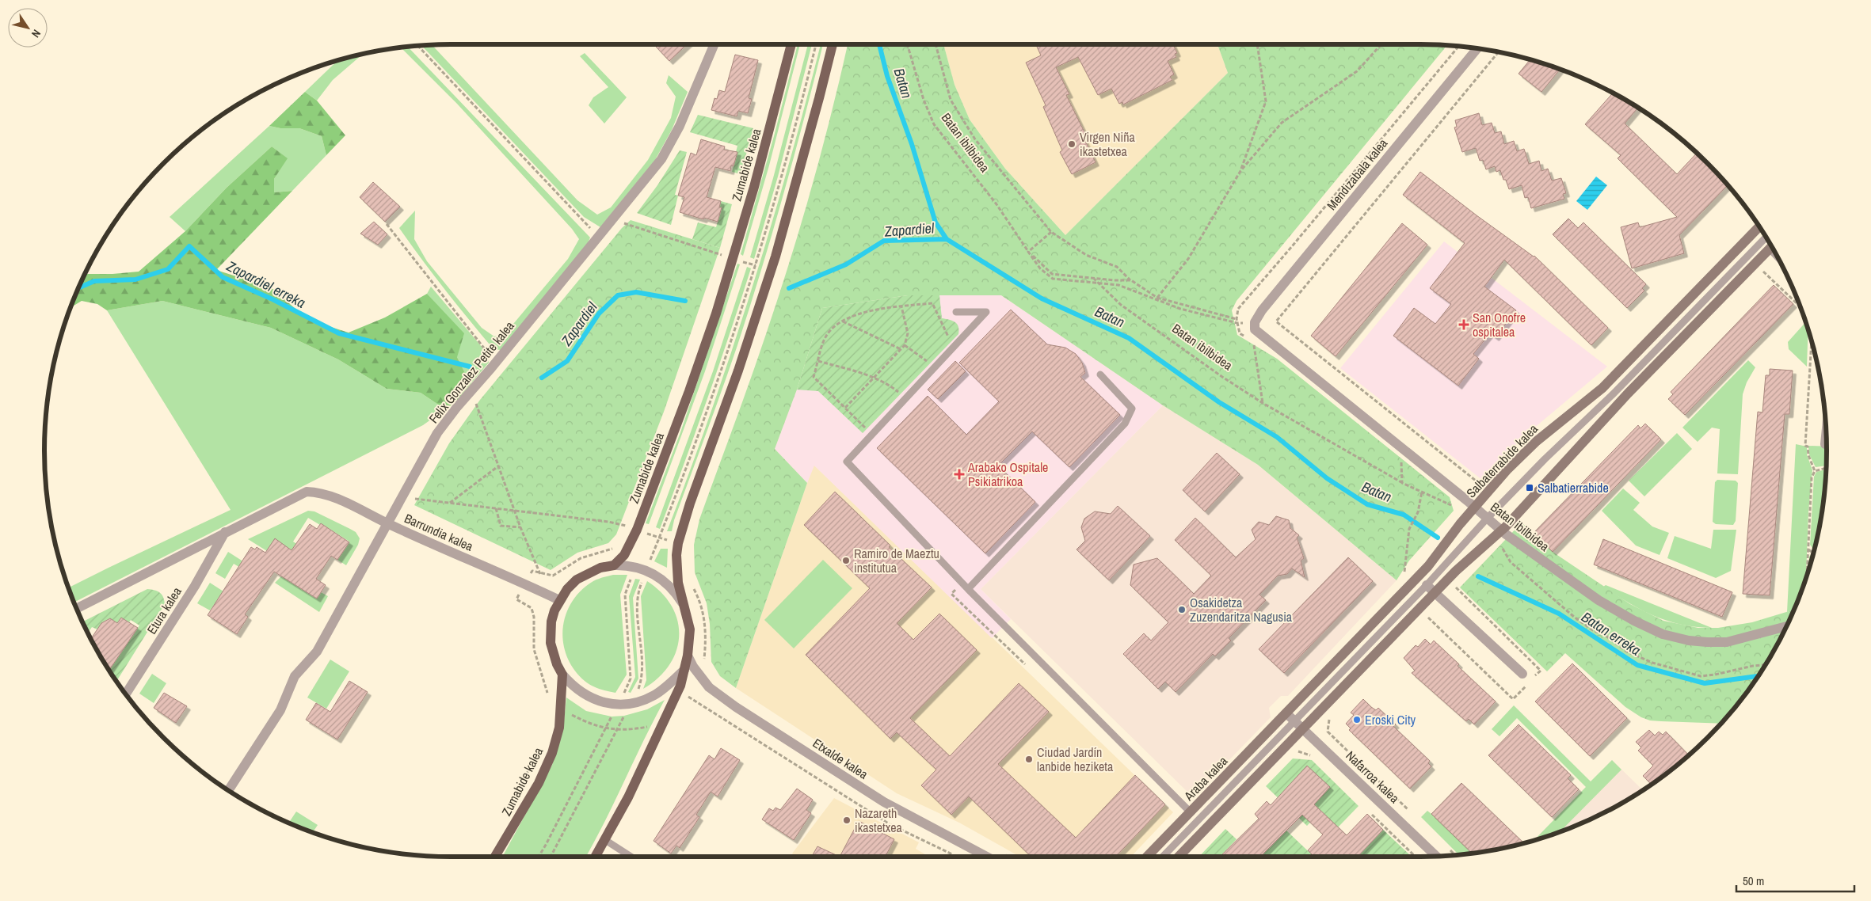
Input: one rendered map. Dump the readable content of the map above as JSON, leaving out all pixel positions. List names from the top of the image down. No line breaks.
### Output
{"streets":{"main road":["Zumabide kalea"],"street":["Batan ibilbidea","Mendizabala kalea","Felix Gonzalez Petite kalea","Salbaterrabide kalea","Barrundia kalea","Etura kalea","Etxalde kalea","Nafarroa kalea","Araba kalea"]},"crossings":[["Batan ibilbidea","Mendizabala kalea"],["Batan ibilbidea","Salbaterrabide kalea"],["Zumabide kalea","Barrundia kalea"],["Felix Gonzalez Petite kalea","Barrundia kalea"],["Salbaterrabide kalea","Nafarroa kalea"],["Salbaterrabide kalea","Araba kalea"],["Barrundia kalea","Etura kalea"],["Nafarroa kalea","Araba kalea"]],"water":["Batan","Zapardiel","Zapardiel erreka","Batan erreka"],"places":{"other":["Virgen Niña ikastetxea","Ramiro de Maeztu institutua","Osakidetza Zuzendaritza Nagusia","Eroski City","Ciudad Jardín lanbide heziketa","Nazareth ikastetxea"],"health":["San Onofre ospitalea","Arabako Ospitale Psikiatrikoa"],"transit":["Salbatierrabide"]},"scale_bar":"50 m","north":"bottom right"}
